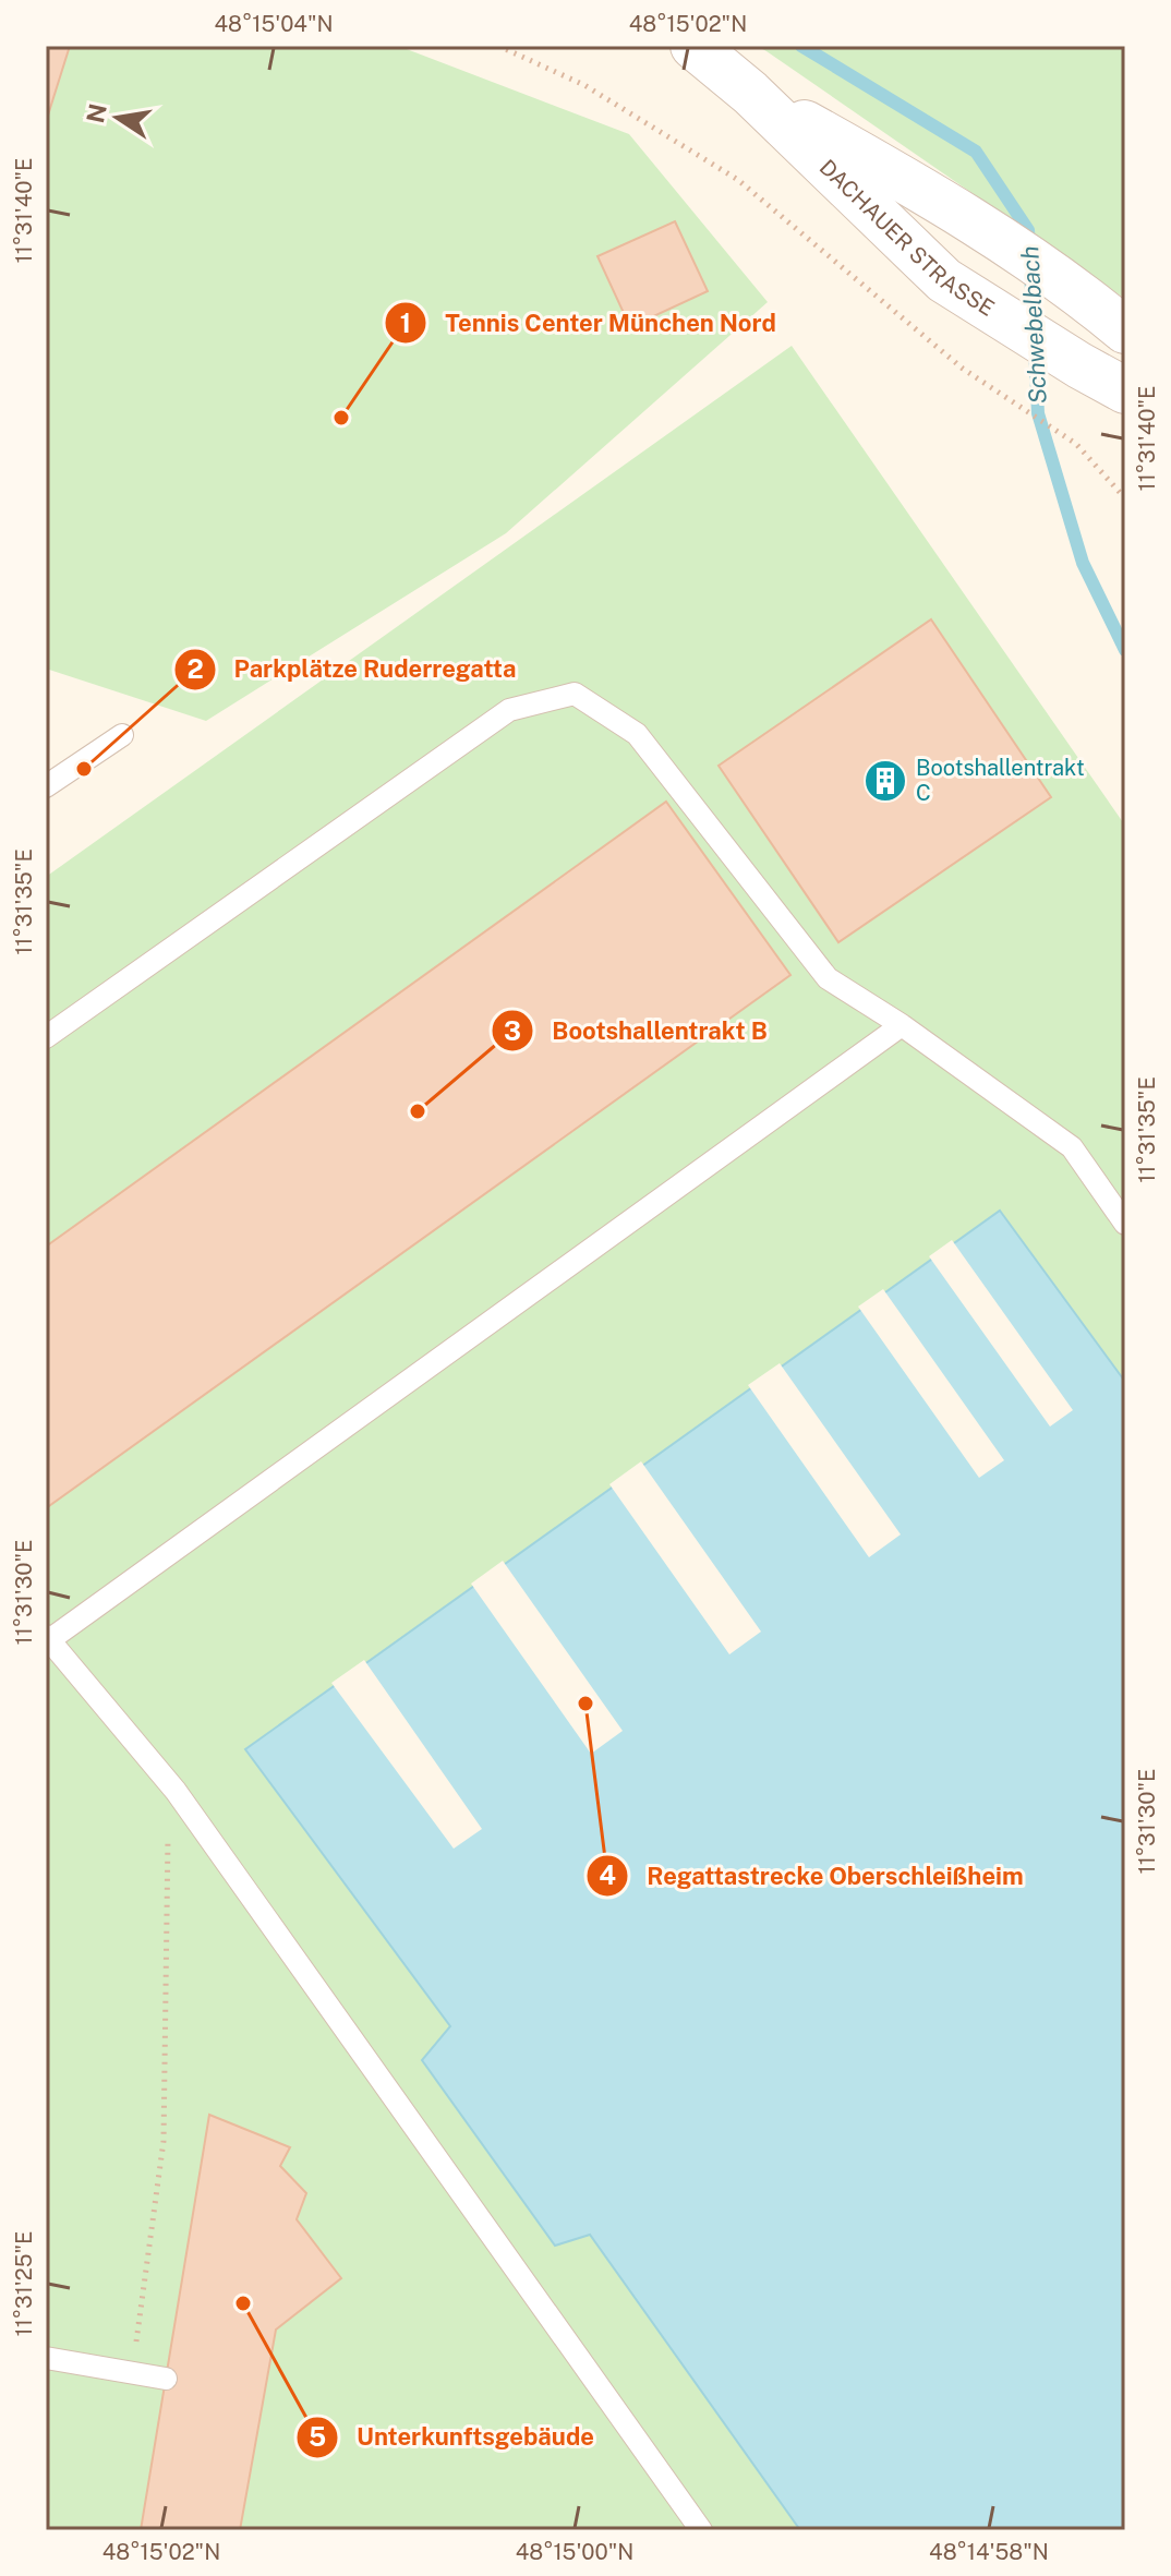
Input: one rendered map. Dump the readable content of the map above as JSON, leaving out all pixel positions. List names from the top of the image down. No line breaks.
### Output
{"streets":{"street":["DACHAUER STRASSE"]},"water":["Schwebelbach"],"places":{"other":["Tennis Center München Nord","Parkplätze Ruderregatta","Bootshallentrakt B","Regattastrecke Oberschleißheim","Unterkunftsgebäude"],"building":["Bootshallentrakt C"]},"north":"left","coordinates":["48°15'04\"N","48°15'02\"N","11°31'40\"E","11°31'35\"E","11°31'30\"E","11°31'25\"E","48°15'00\"N","48°14'58\"N"]}
